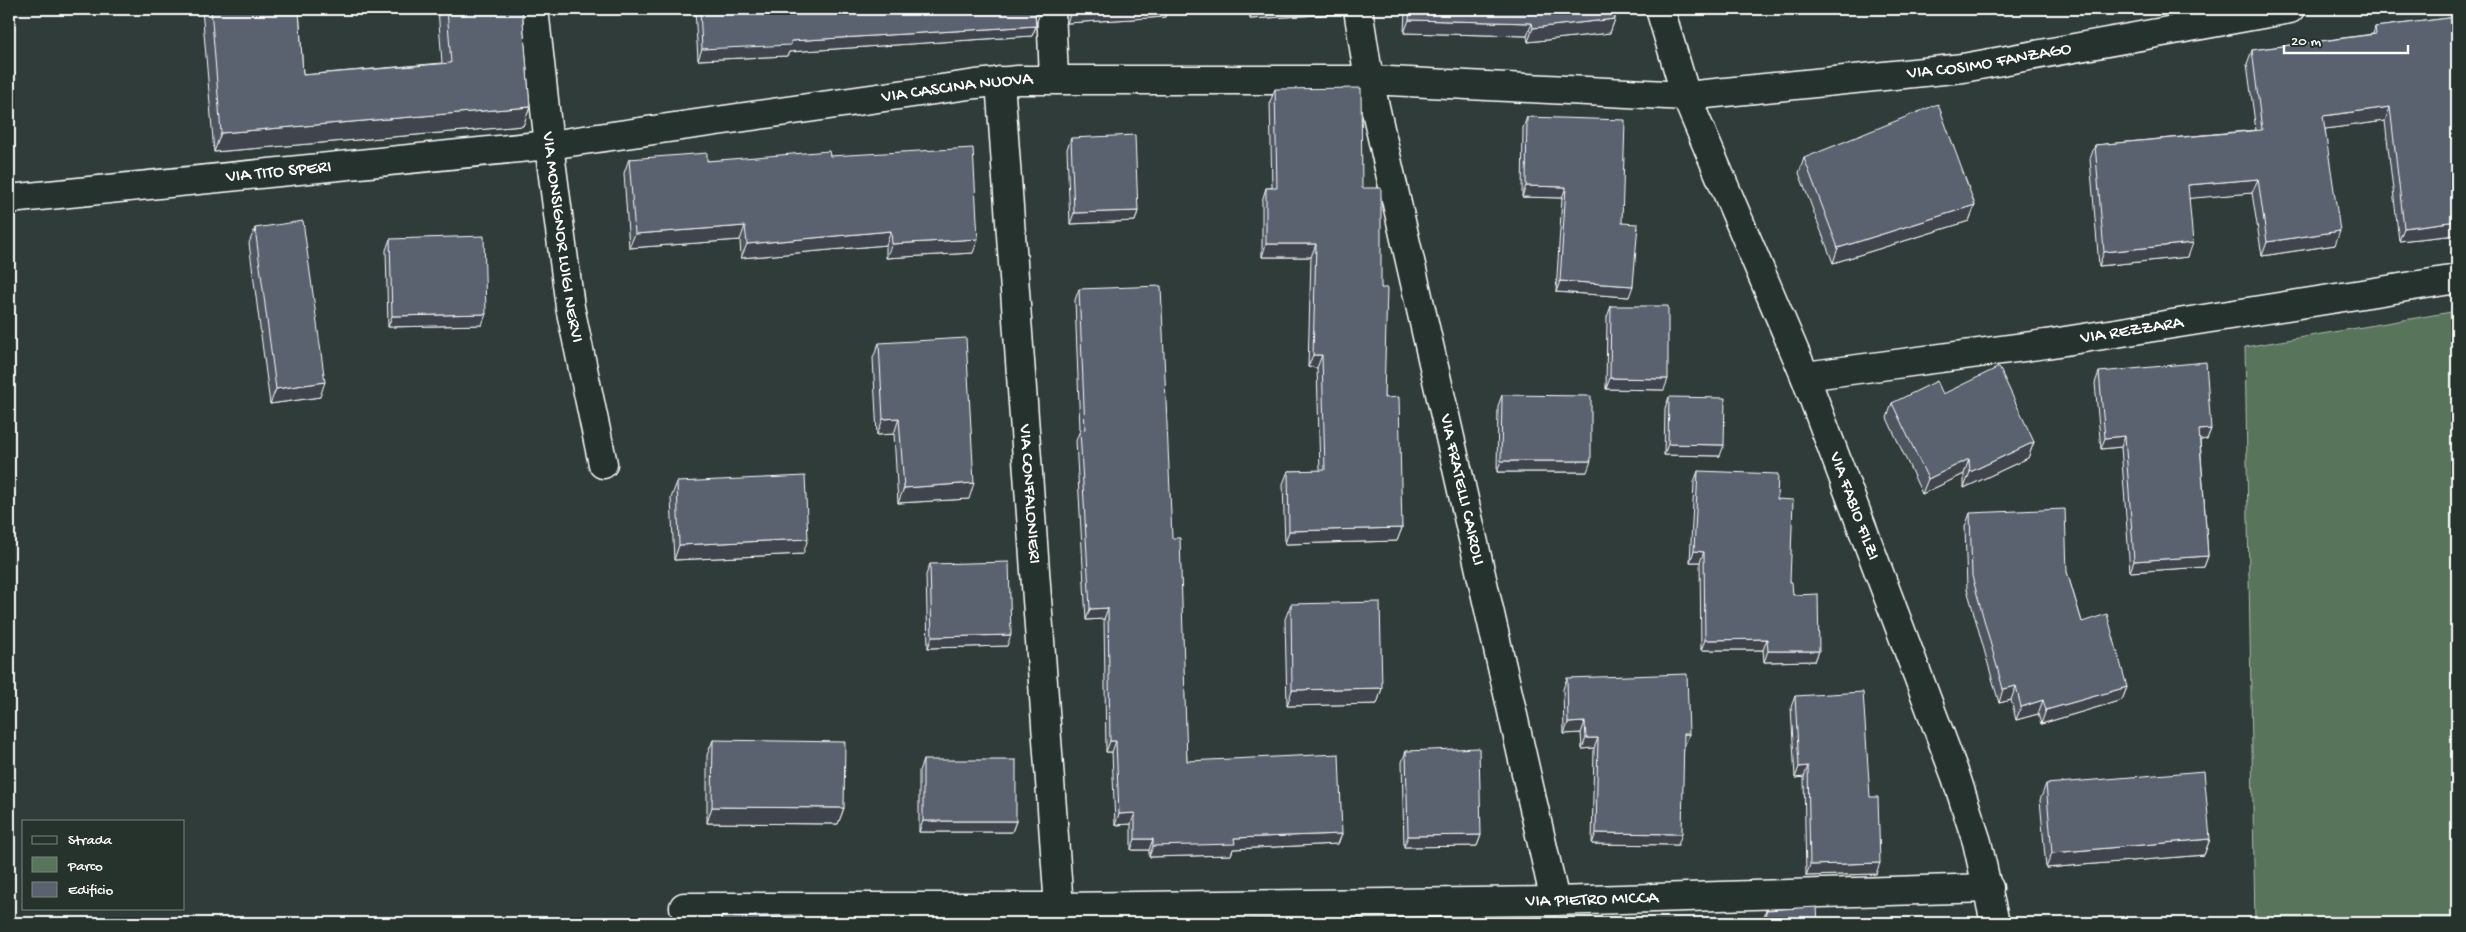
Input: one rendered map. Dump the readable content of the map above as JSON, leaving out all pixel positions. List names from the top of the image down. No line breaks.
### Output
{"streets":{"street":["VIA COSIMO FANZAGO","VIA CASCINA NUOVA","VIA TITO SPERI","VIA MONSIGNOR LUIGI NERVI","VIA REZZARA","VIA FRATELLI CAIROLI","VIA CONFALONIERI","VIA FABIO FILZI","VIA PIETRO MICCA"]},"crossings":[["VIA COSIMO FANZAGO","VIA CASCINA NUOVA"],["VIA COSIMO FANZAGO","VIA FRATELLI CAIROLI"],["VIA COSIMO FANZAGO","VIA FABIO FILZI"],["VIA CASCINA NUOVA","VIA TITO SPERI"],["VIA CASCINA NUOVA","VIA MONSIGNOR LUIGI NERVI"],["VIA CASCINA NUOVA","VIA FRATELLI CAIROLI"],["VIA CASCINA NUOVA","VIA CONFALONIERI"],["VIA TITO SPERI","VIA MONSIGNOR LUIGI NERVI"],["VIA REZZARA","VIA FABIO FILZI"],["VIA FRATELLI CAIROLI","VIA PIETRO MICCA"],["VIA CONFALONIERI","VIA PIETRO MICCA"],["VIA FABIO FILZI","VIA PIETRO MICCA"]],"legend":["Strada","Parco","Edificio"],"scale_bar":"20 m"}
